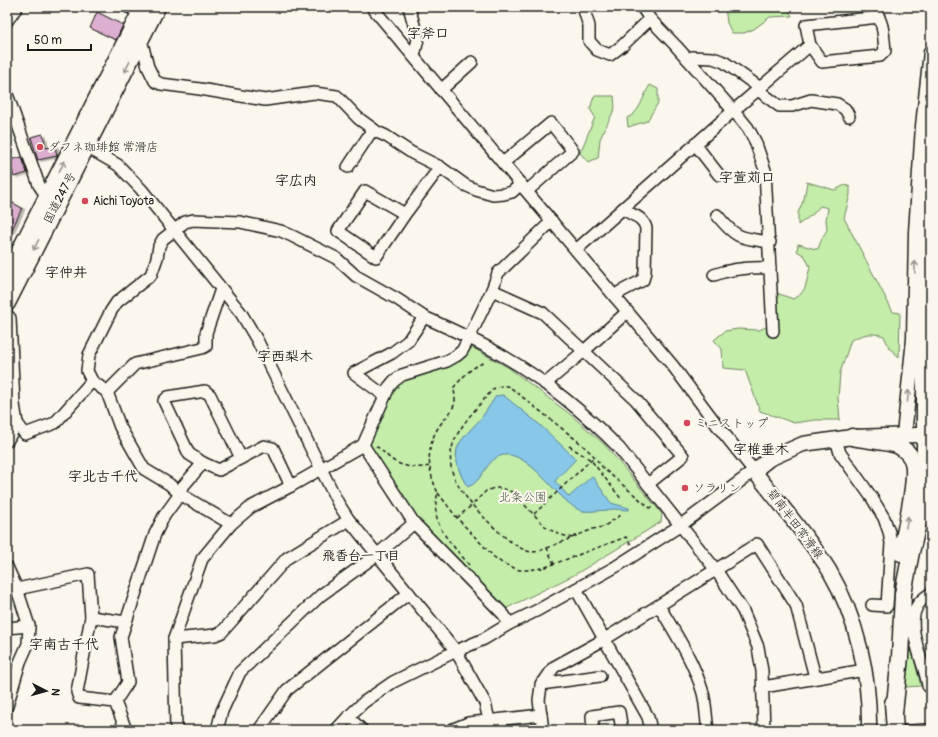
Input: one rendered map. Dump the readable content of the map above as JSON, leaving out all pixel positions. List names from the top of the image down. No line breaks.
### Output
{"streets":{"highway":["国道247号"],"main road":["碧南半田常滑線"]},"districts":["字斧口","字萱苅口","字広内","字仲井","字西梨木","字椎垂木","字北古千代","飛香台一丁目","字南古千代"],"parks":["北条公園"],"places":["ダフネ珈琲館 常滑店","Aichi Toyota","ミニストップ","ソラリン"],"scale_bar":"50 m","north":"right"}
